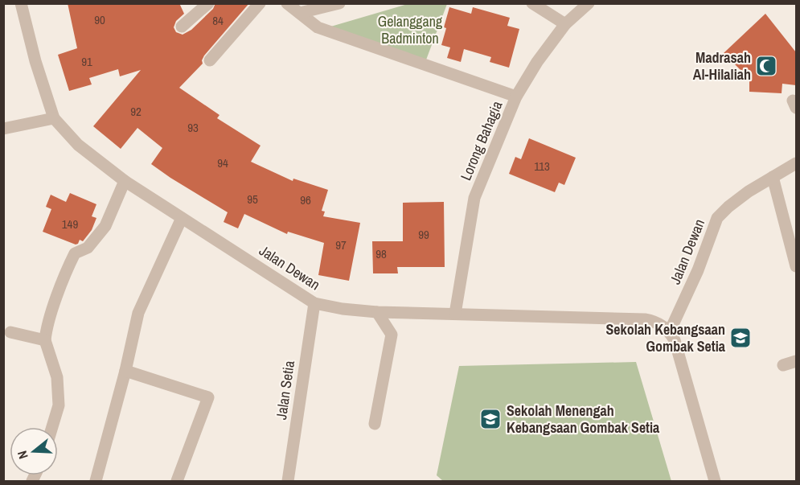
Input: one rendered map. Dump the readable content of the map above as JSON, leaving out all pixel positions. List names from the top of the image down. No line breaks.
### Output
{"streets":{"street":["Lorong Bahagia","Jalan Dewan","Jalan Setia"]},"crossings":[["Lorong Bahagia","Jalan Dewan"],["Jalan Dewan","Jalan Setia"]],"parks":["Gelanggang Badminton"],"places":{"mosque":["Madrasah Al-Hilaliah"],"school or university":["Sekolah Kebangsaan Gombak Setia","Sekolah Menengah Kebangsaan Gombak Setia"]},"house_numbers":["90","84","91","92","93","94","113","95","96","149","99","97","98"],"north":"left"}
